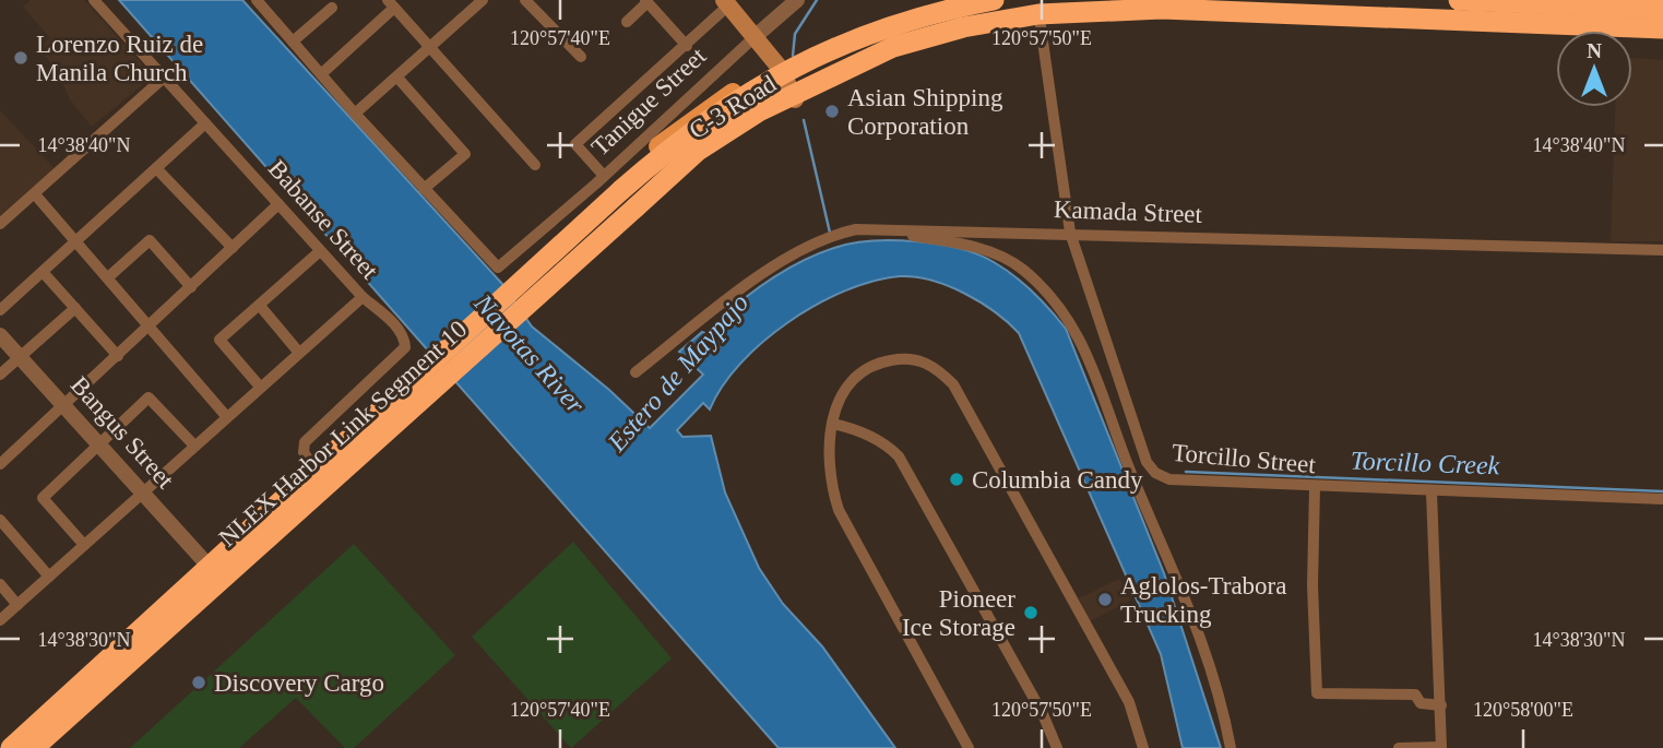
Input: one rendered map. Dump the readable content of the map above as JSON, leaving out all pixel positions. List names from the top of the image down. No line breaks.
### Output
{"streets":{"highway":["NLEX Harbor Link Segment 10"],"main road":["C-3 Road"],"street":["Tanigue Street","Kamada Street","Babanse Street","Bangus Street","Torcillo Street"]},"crossings":[["C-3 Road","Babanse Street"],["C-3 Road","Bangus Street"],["C-3 Road","NLEX Harbor Link Segment 10"],["C-3 Road","Torcillo Street"],["Kamada Street","Torcillo Street"]],"water":["Navotas River","Estero de Maypajo","Torcillo Creek"],"places":["Lorenzo Ruiz de Manila Church","Asian Shipping Corporation","Columbia Candy","Aglolos-Trabora Trucking","Pioneer Ice Storage","Discovery Cargo"],"north":"top","coordinates":["120°57'40\"E","120°57'50\"E","14°38'40\"N","14°38'30\"N","120°58'00\"E"]}
